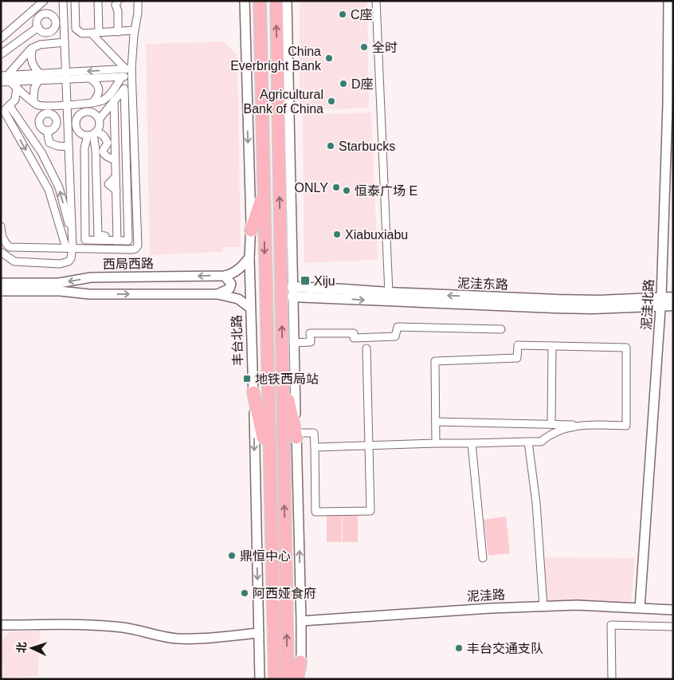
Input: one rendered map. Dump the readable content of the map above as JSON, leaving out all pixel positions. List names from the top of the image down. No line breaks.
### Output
{"streets":{"main road":["泥洼东路"],"street":["西局西路","泥洼北路","丰台北路","泥洼路"]},"crossings":[["西局西路","丰台北路"],["泥洼东路","泥洼北路"],["泥洼北路","泥洼路"]],"places":{"other":["C座","全时","China Everbright Bank","D座","Agricultural Bank of China","Starbucks","ONLY","恒泰广场 E","Xiabuxiabu","鼎恒中心","阿西娅食府","丰台交通支队"],"transit":["Xiju","地铁西局站"]},"north":"left"}
